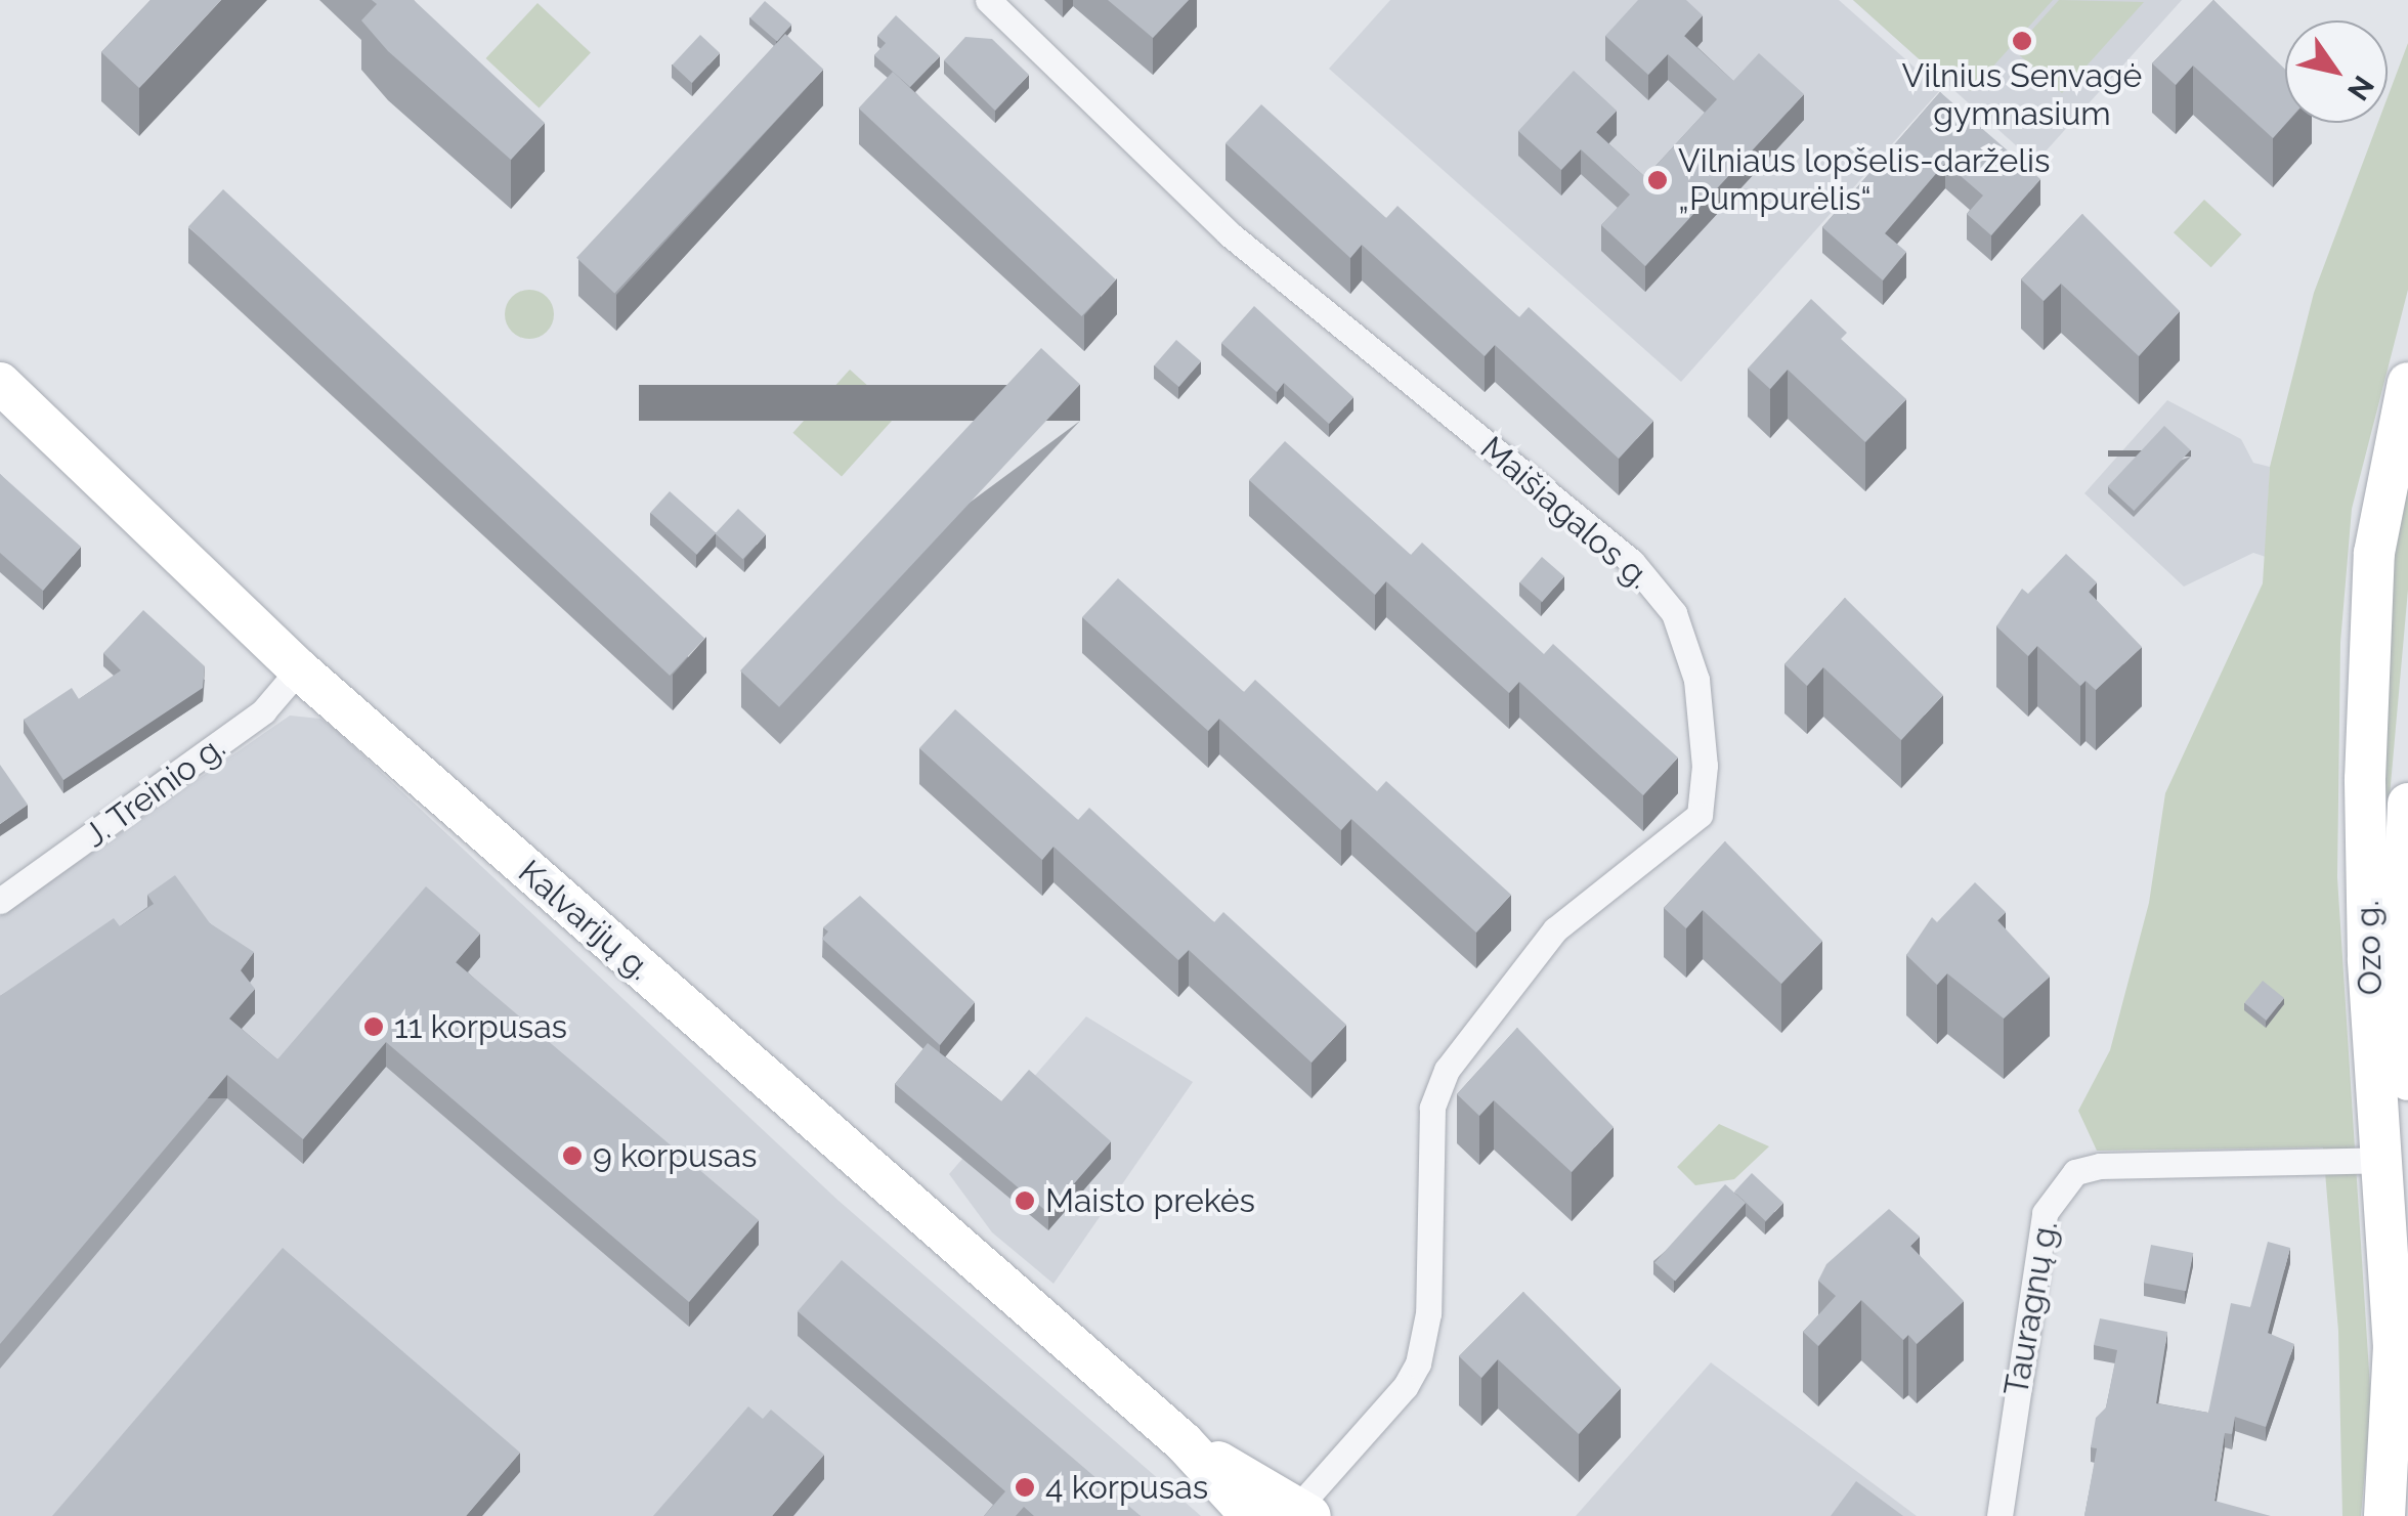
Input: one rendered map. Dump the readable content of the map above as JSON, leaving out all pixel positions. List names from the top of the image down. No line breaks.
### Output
{"streets":{"main road":["Kalvarijų g.","Ozo g."],"street":["Maišiagalos g.","J. Treinio g.","Tauragnų g."]},"crossings":[["Maišiagalos g.","Kalvarijų g."],["J. Treinio g.","Kalvarijų g."],["Ozo g.","Tauragnų g."]],"places":["Vilnius Senvagė gymnasium","Vilniaus lopšelis-darželis „Pumpurėlis“","11 korpusas","9 korpusas","Maisto prekės","4 korpusas"],"north":"bottom right"}
